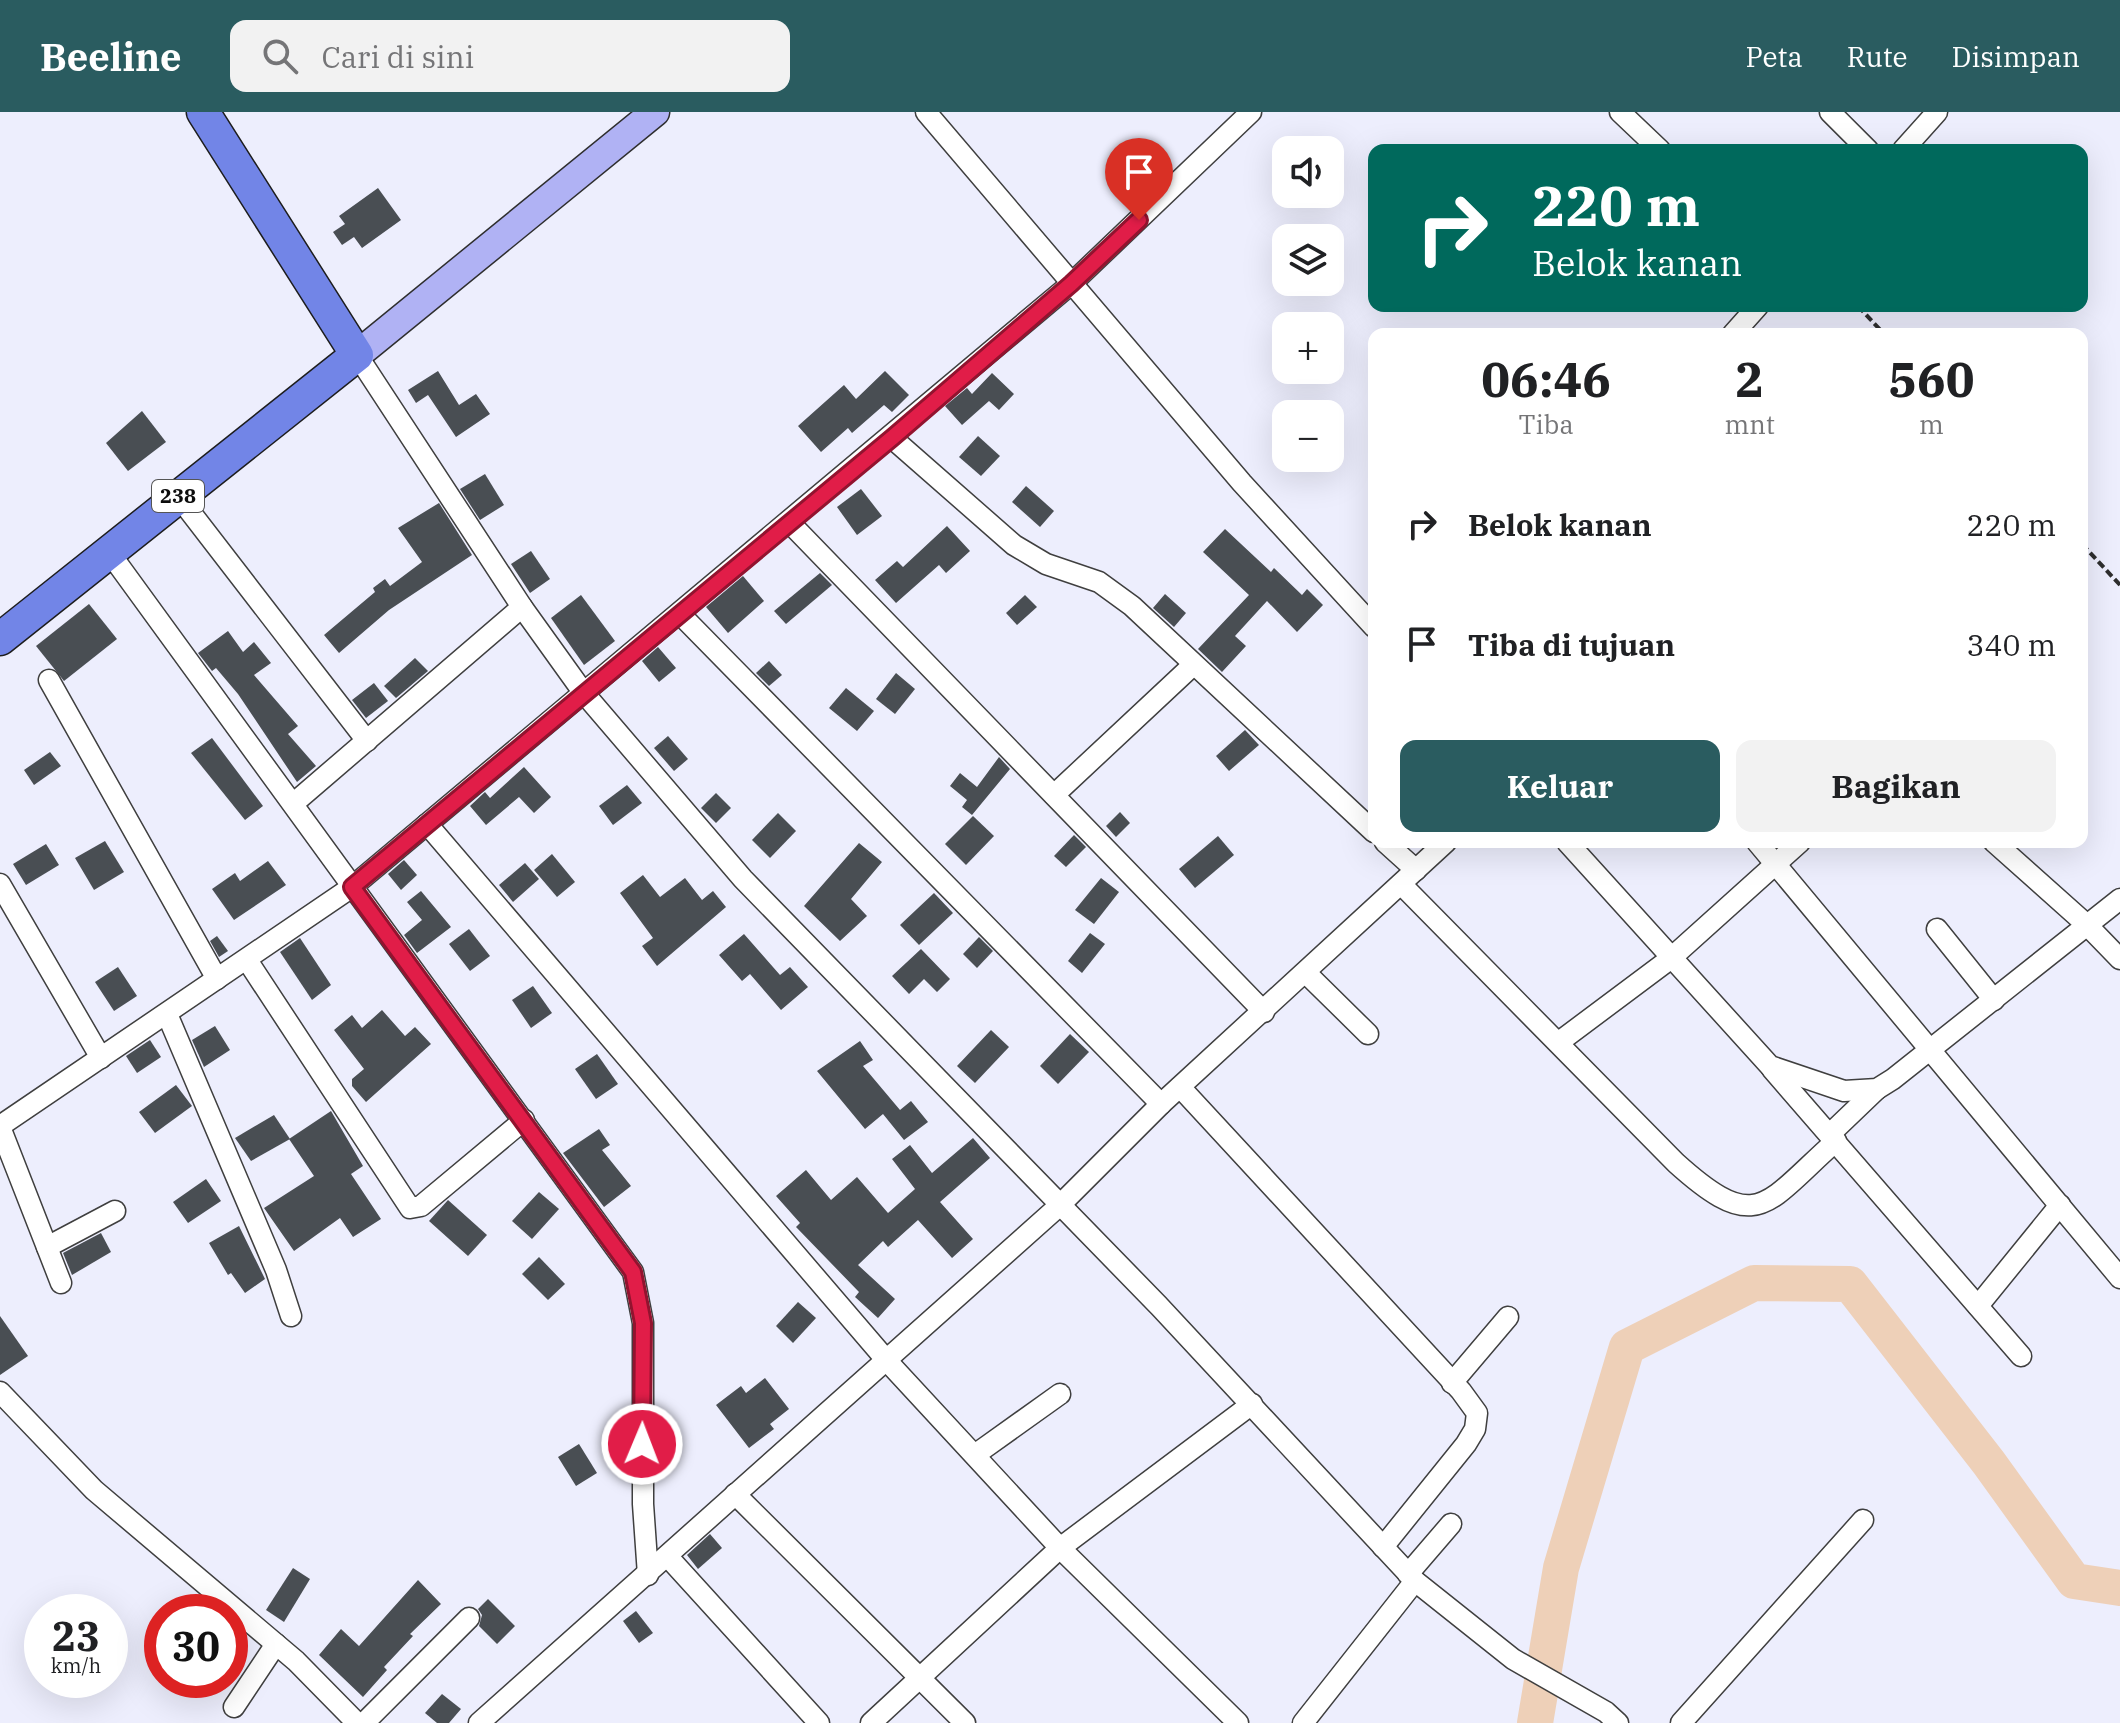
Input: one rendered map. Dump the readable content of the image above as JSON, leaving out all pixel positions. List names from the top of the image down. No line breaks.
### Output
{"streets":{"main road":["238"]},"page":{"header":"Beeline","search":"Cari di sini","nav":["Peta","Rute","Disimpan"],"map_buttons":["+","−"],"turn":["220 m","Belok kanan"],"eta":["06:46","Tiba","2","mnt","560","m"],"list":[{"name":"Belok kanan","value":"220 m"},{"name":"Tiba di tujuan","value":"340 m"}],"buttons":["Keluar","Bagikan"],"speed":"23 km/h","limit":"30"}}
